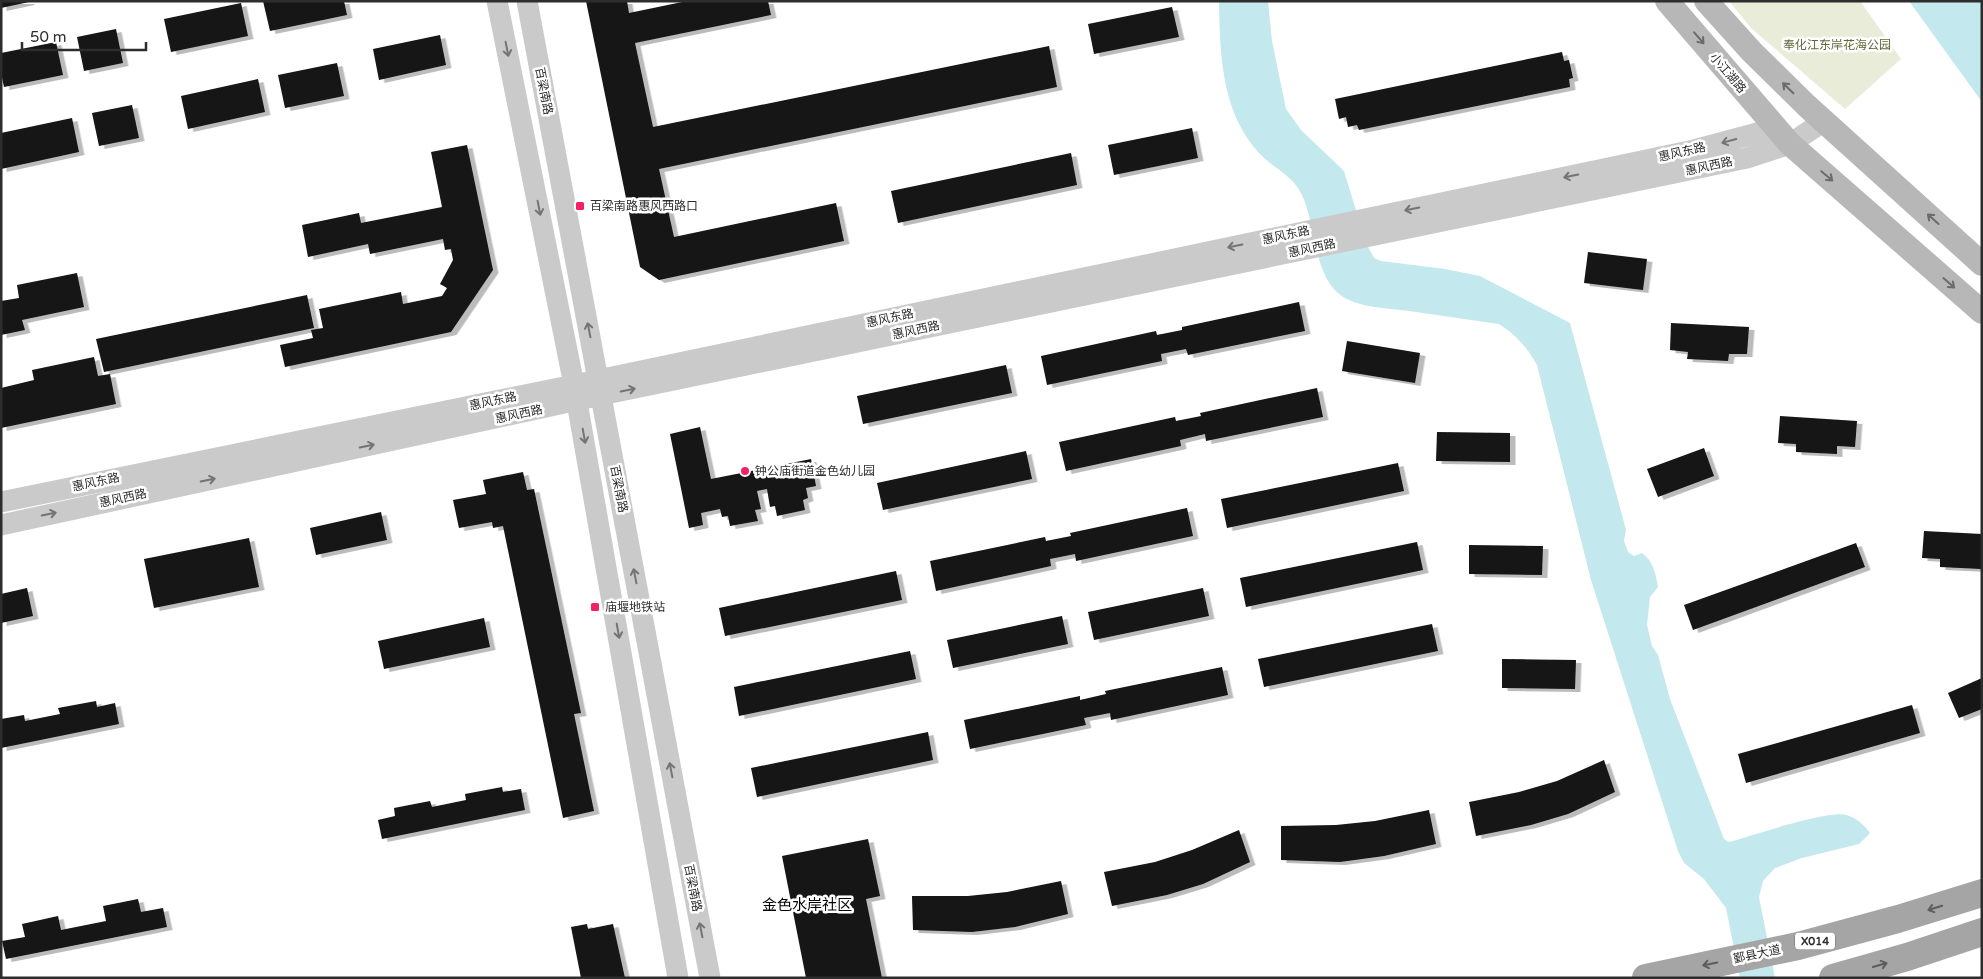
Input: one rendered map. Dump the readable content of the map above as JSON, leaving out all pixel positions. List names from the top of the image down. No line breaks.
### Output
{"streets":{"main road":["小江湖路","X014","鄞县大道"],"street":["百梁南路","惠风东路","惠风西路"]},"crossings":[["小江湖路","惠风东路"],["百梁南路","惠风东路"],["百梁南路","惠风西路"],["惠风东路","惠风西路"]],"one_way":["惠风西路"],"districts":["金色水岸社区"],"parks":["奉化江东岸花海公园"],"places":{"transit":["百梁南路惠风西路口","庙堰地铁站"],"other":["钟公庙街道金色幼儿园"]},"scale_bar":"50 m"}
